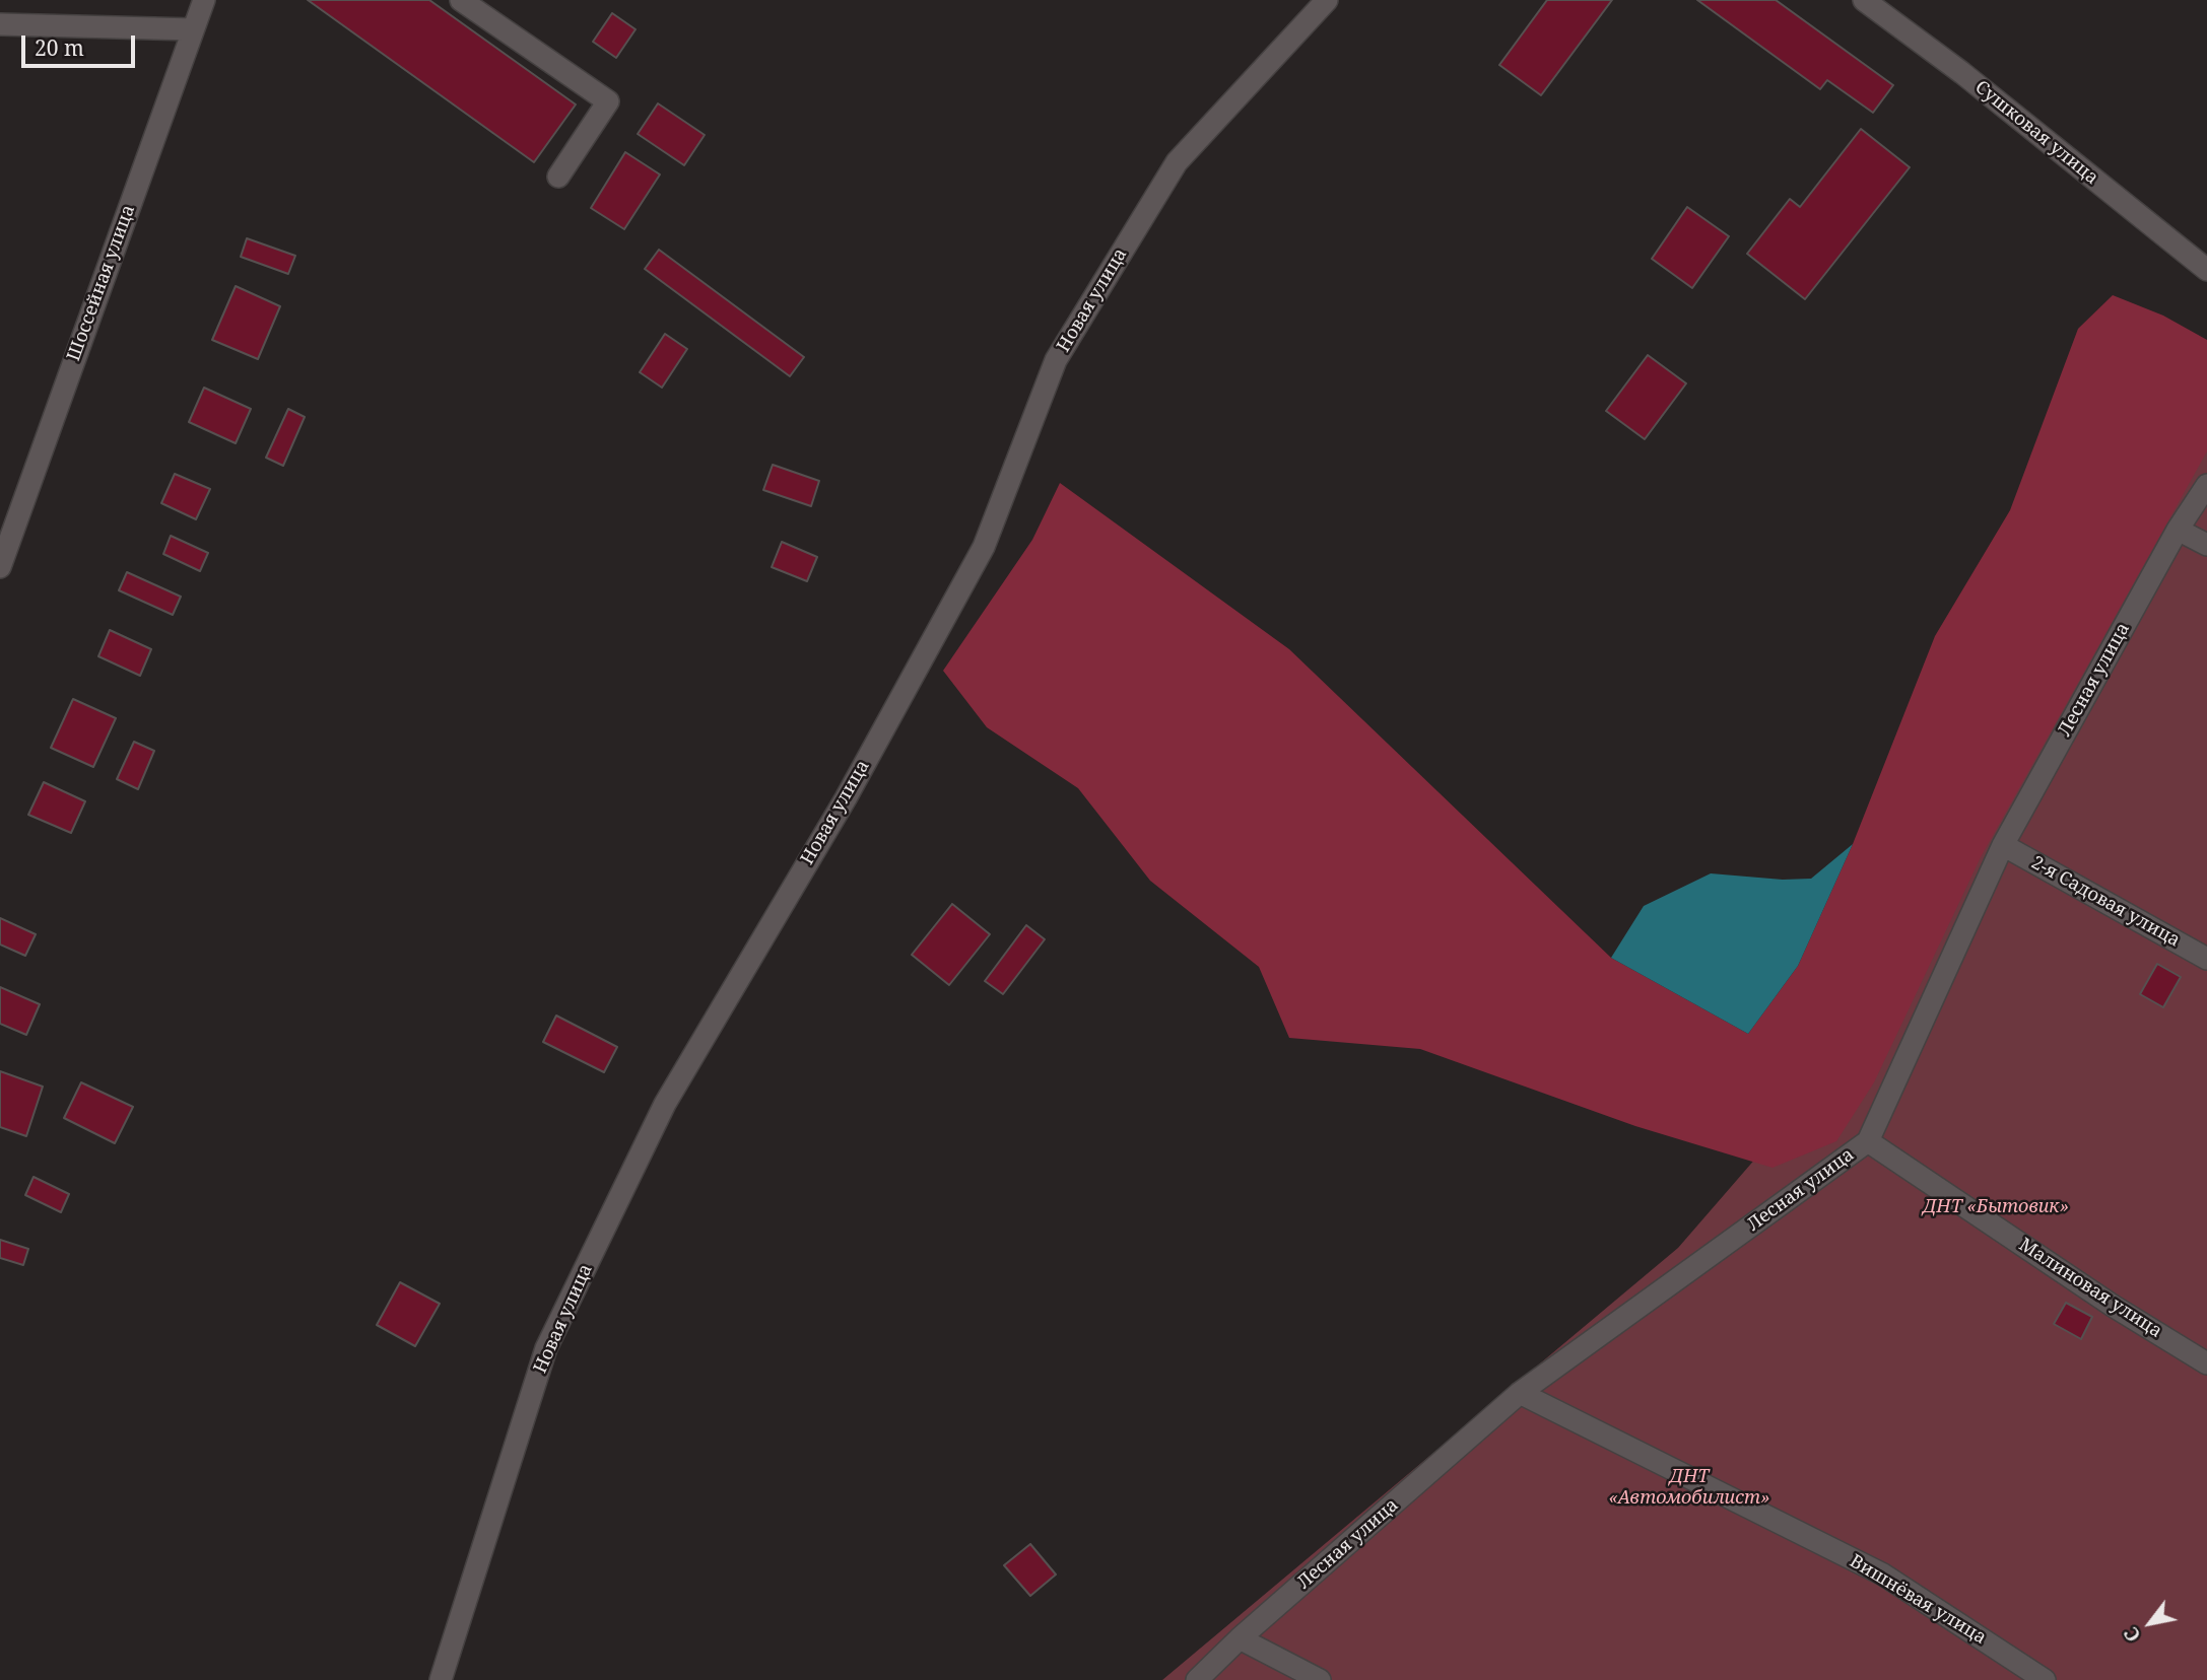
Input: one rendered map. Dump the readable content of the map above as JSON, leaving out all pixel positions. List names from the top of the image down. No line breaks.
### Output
{"streets":{"street":["Сушковая улица","Шоссейная улица","Новая улица","Лесная улица","2-я Садовая улица","Малиновая улица","Вишнёвая улица"]},"crossings":[["Лесная улица","2-я Садовая улица"],["Лесная улица","Малиновая улица"],["Лесная улица","Вишнёвая улица"]],"parks":["ДНТ «Бытовик»","ДНТ «Автомобилист»"],"scale_bar":"20 m","north":"bottom left"}
